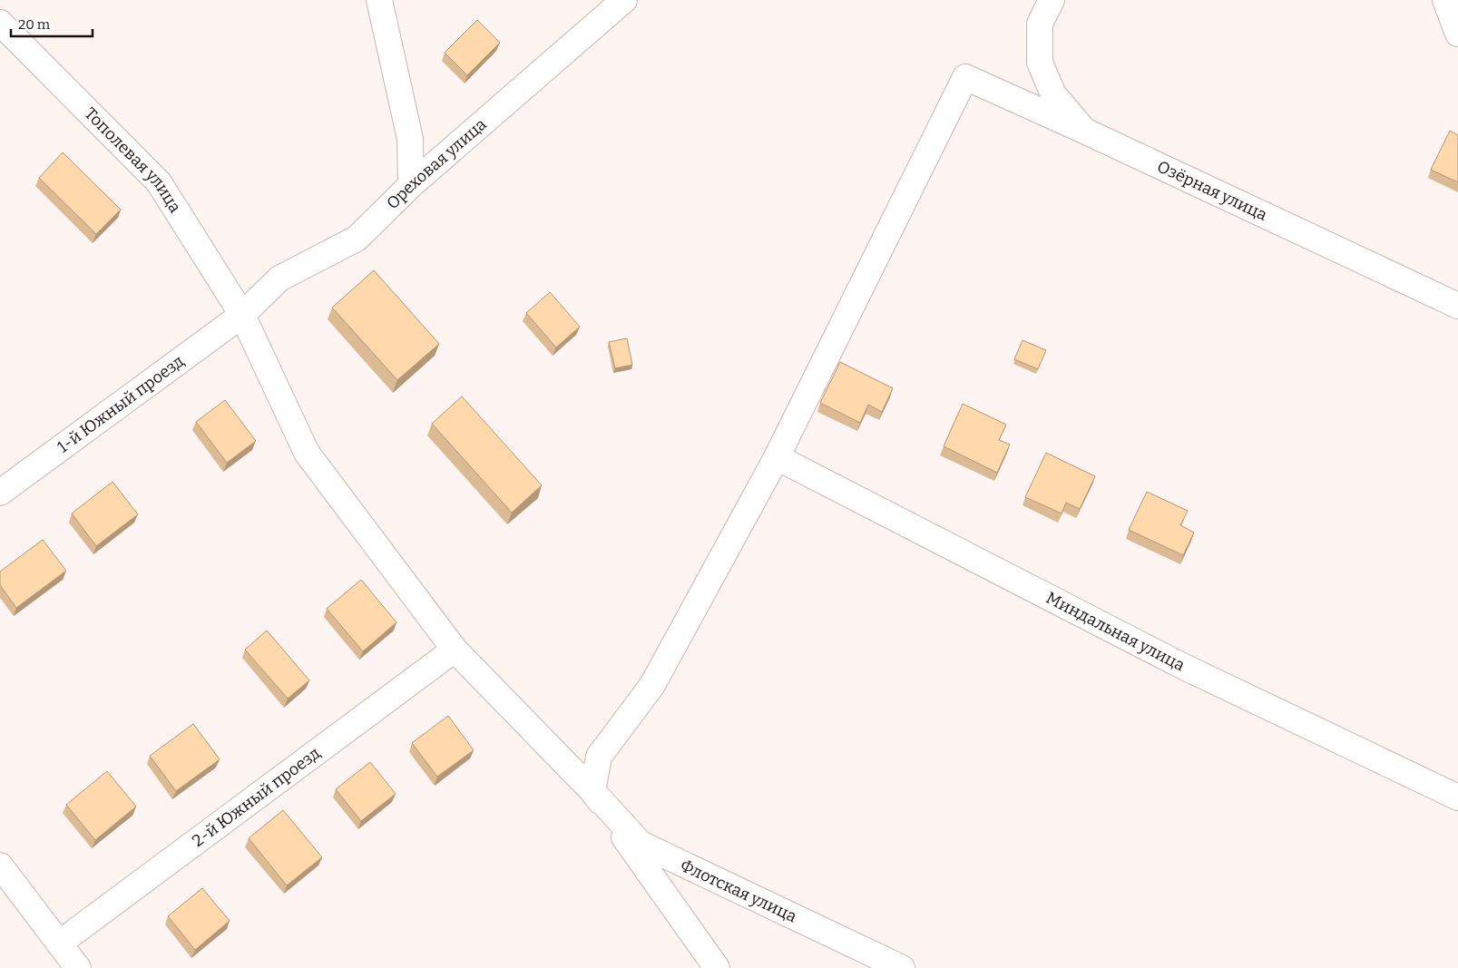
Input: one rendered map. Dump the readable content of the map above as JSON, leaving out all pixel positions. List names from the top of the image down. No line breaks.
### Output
{"streets":{"street":["Тополевая улица","Ореховая улица","Озёрная улица","1-й Южный проезд","Миндальная улица","2-й Южный проезд","Флотская улица"]},"crossings":[["Тополевая улица","Ореховая улица"],["Тополевая улица","1-й Южный проезд"],["Тополевая улица","2-й Южный проезд"],["Тополевая улица","Флотская улица"],["Ореховая улица","1-й Южный проезд"],["Озёрная улица","Миндальная улица"]],"scale_bar":"20 m"}
